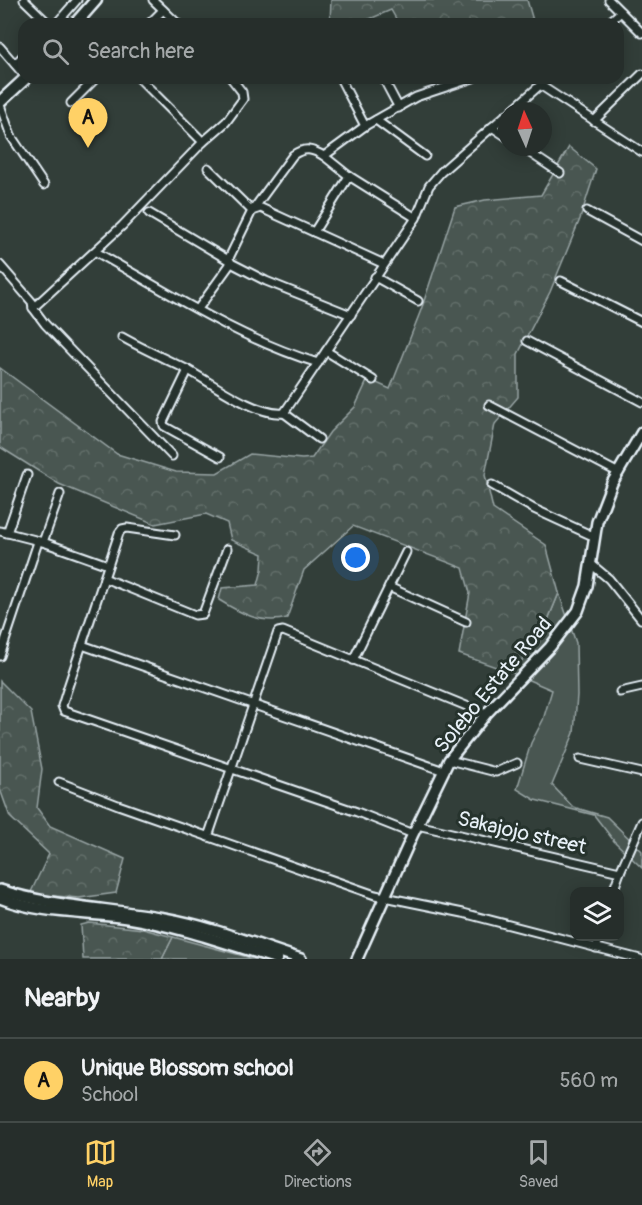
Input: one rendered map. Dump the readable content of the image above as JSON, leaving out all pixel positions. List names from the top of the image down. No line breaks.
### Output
{"streets":{"street":["Solebo Estate Road","Sakajojo street"]},"crossings":[["Solebo Estate Road","Sakajojo street"]],"north":"top","page":{"search":"Search here","pins":"A","heading":"Nearby","list":[{"mark":"A","name":"Unique Blossom school","note":"School","value":"560 m"}],"nav":["Map","Directions","Saved"]}}
